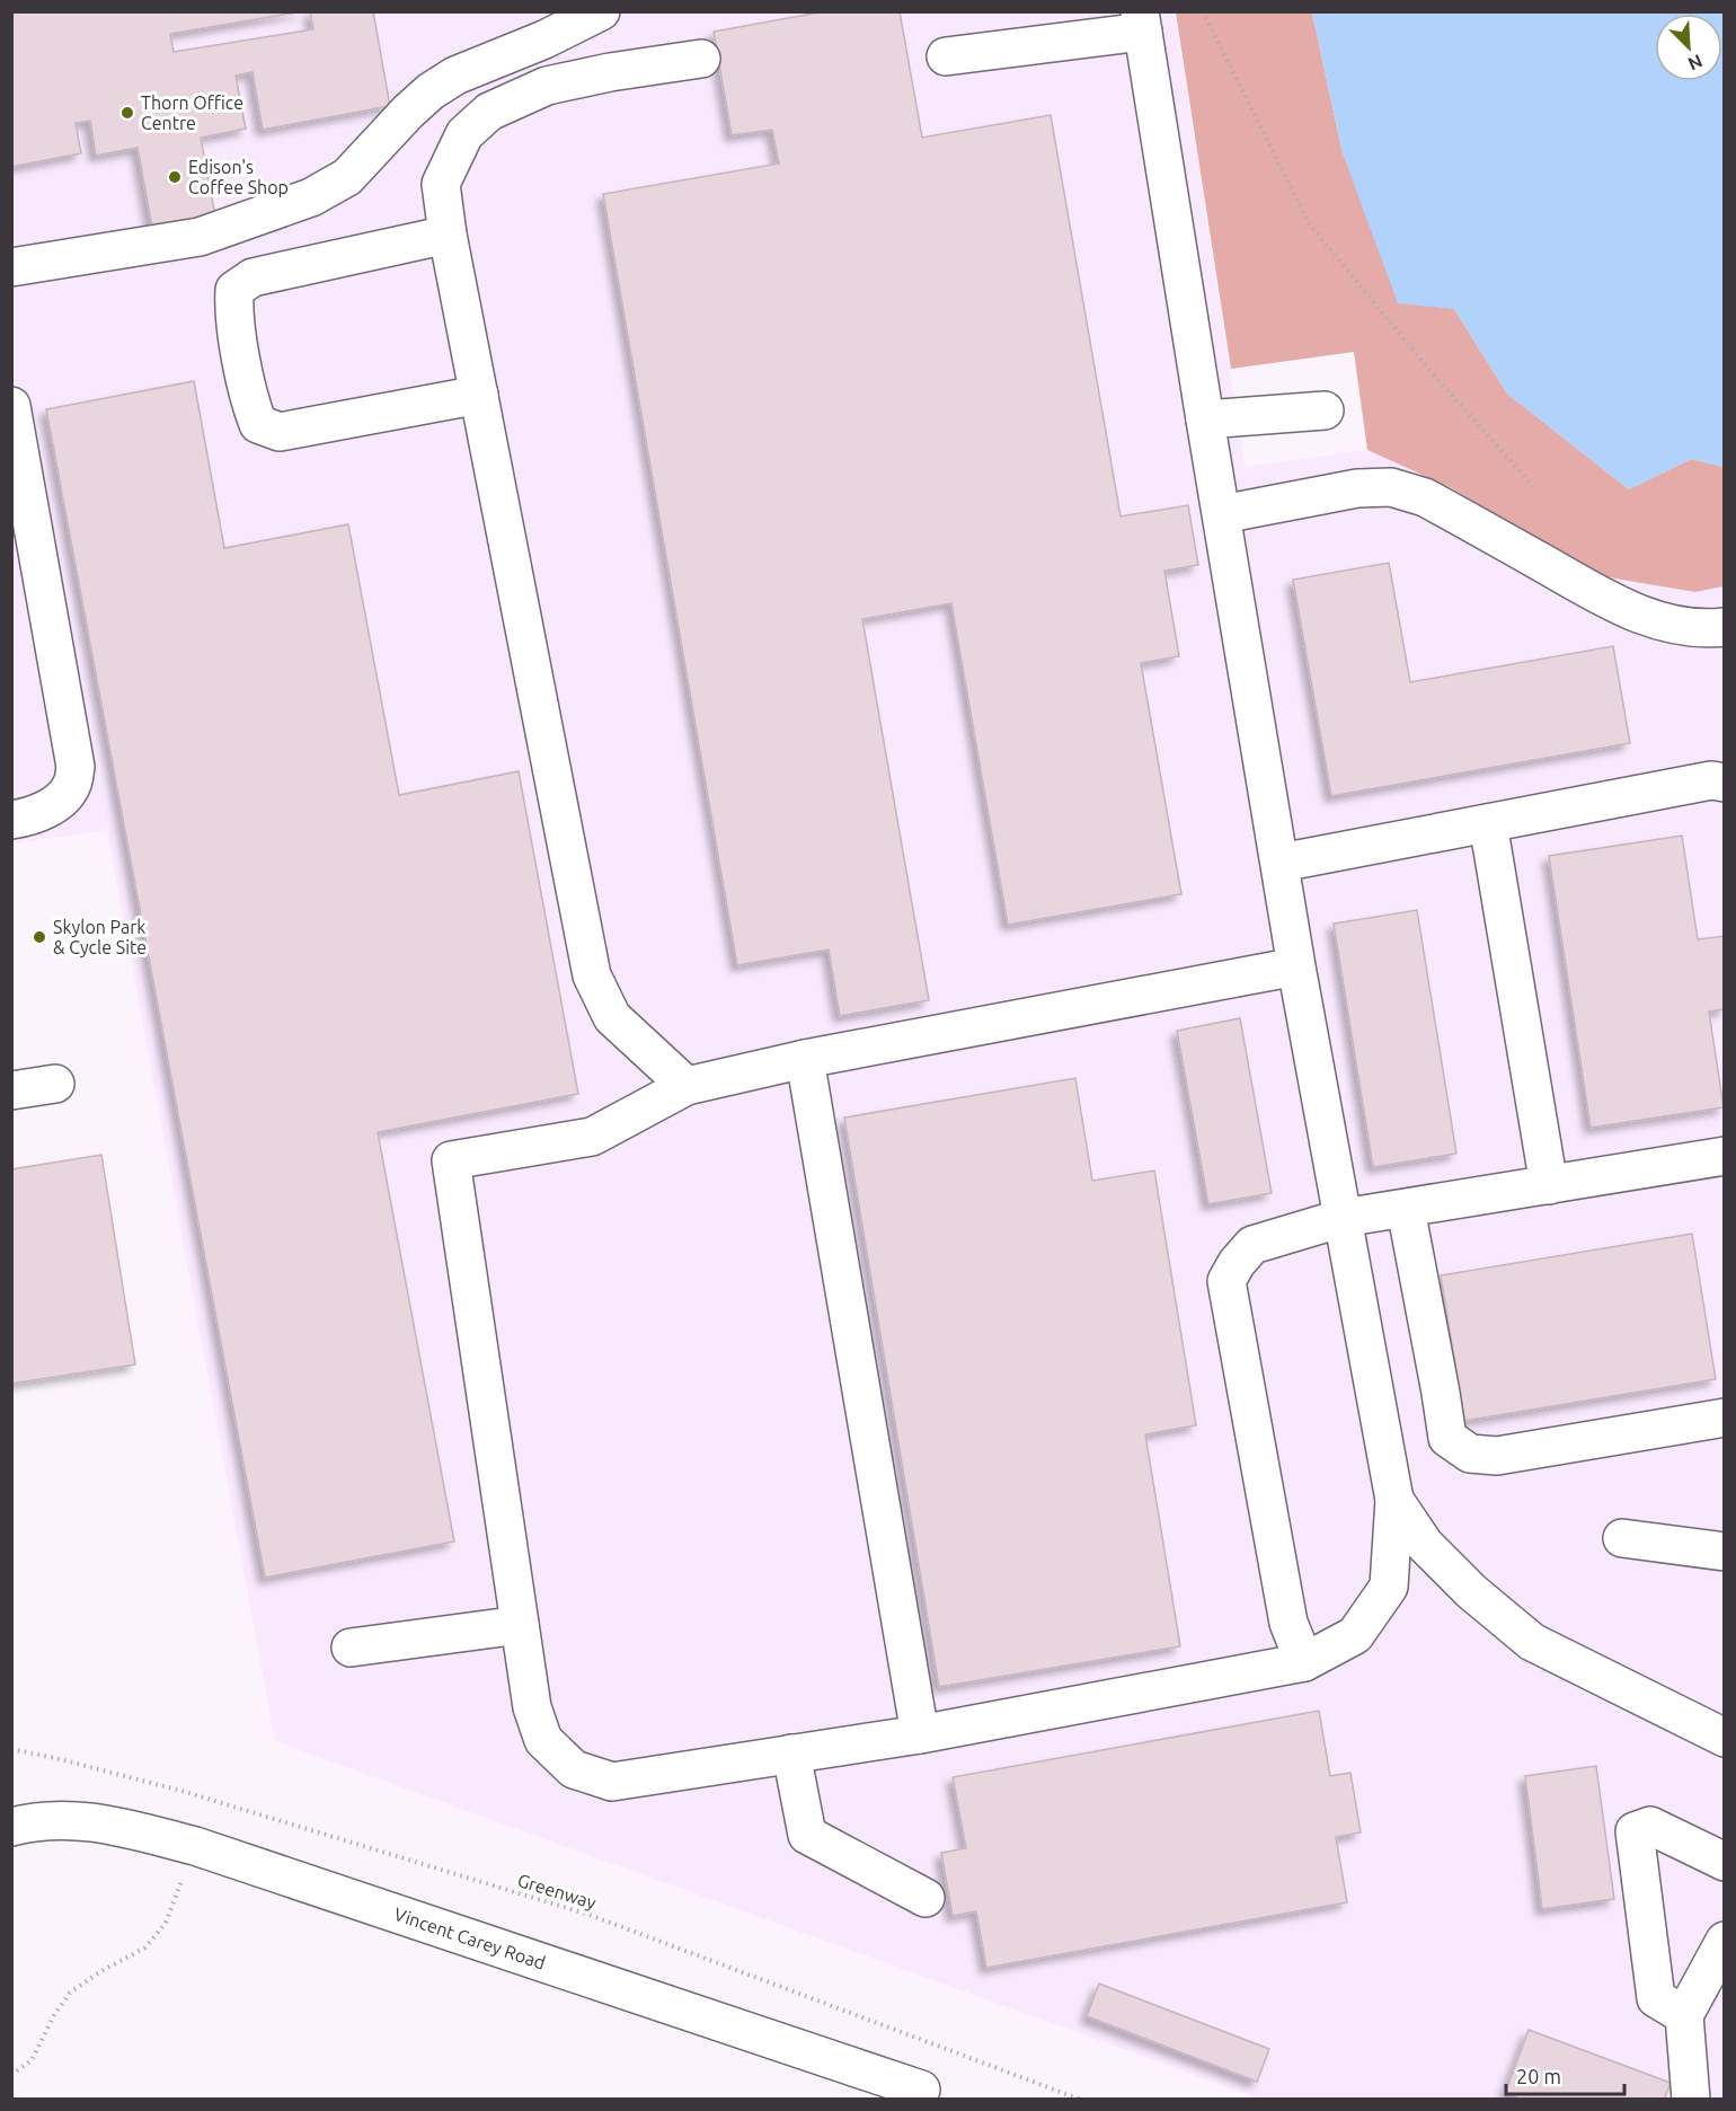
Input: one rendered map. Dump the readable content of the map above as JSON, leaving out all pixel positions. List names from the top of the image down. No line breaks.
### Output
{"streets":{"street":["Vincent Carey Road"],"path":["Greenway"]},"places":["Thorn Office Centre","Edison's Coffee Shop","Skylon Park & Cycle Site"],"scale_bar":"20 m","north":"bottom right"}
